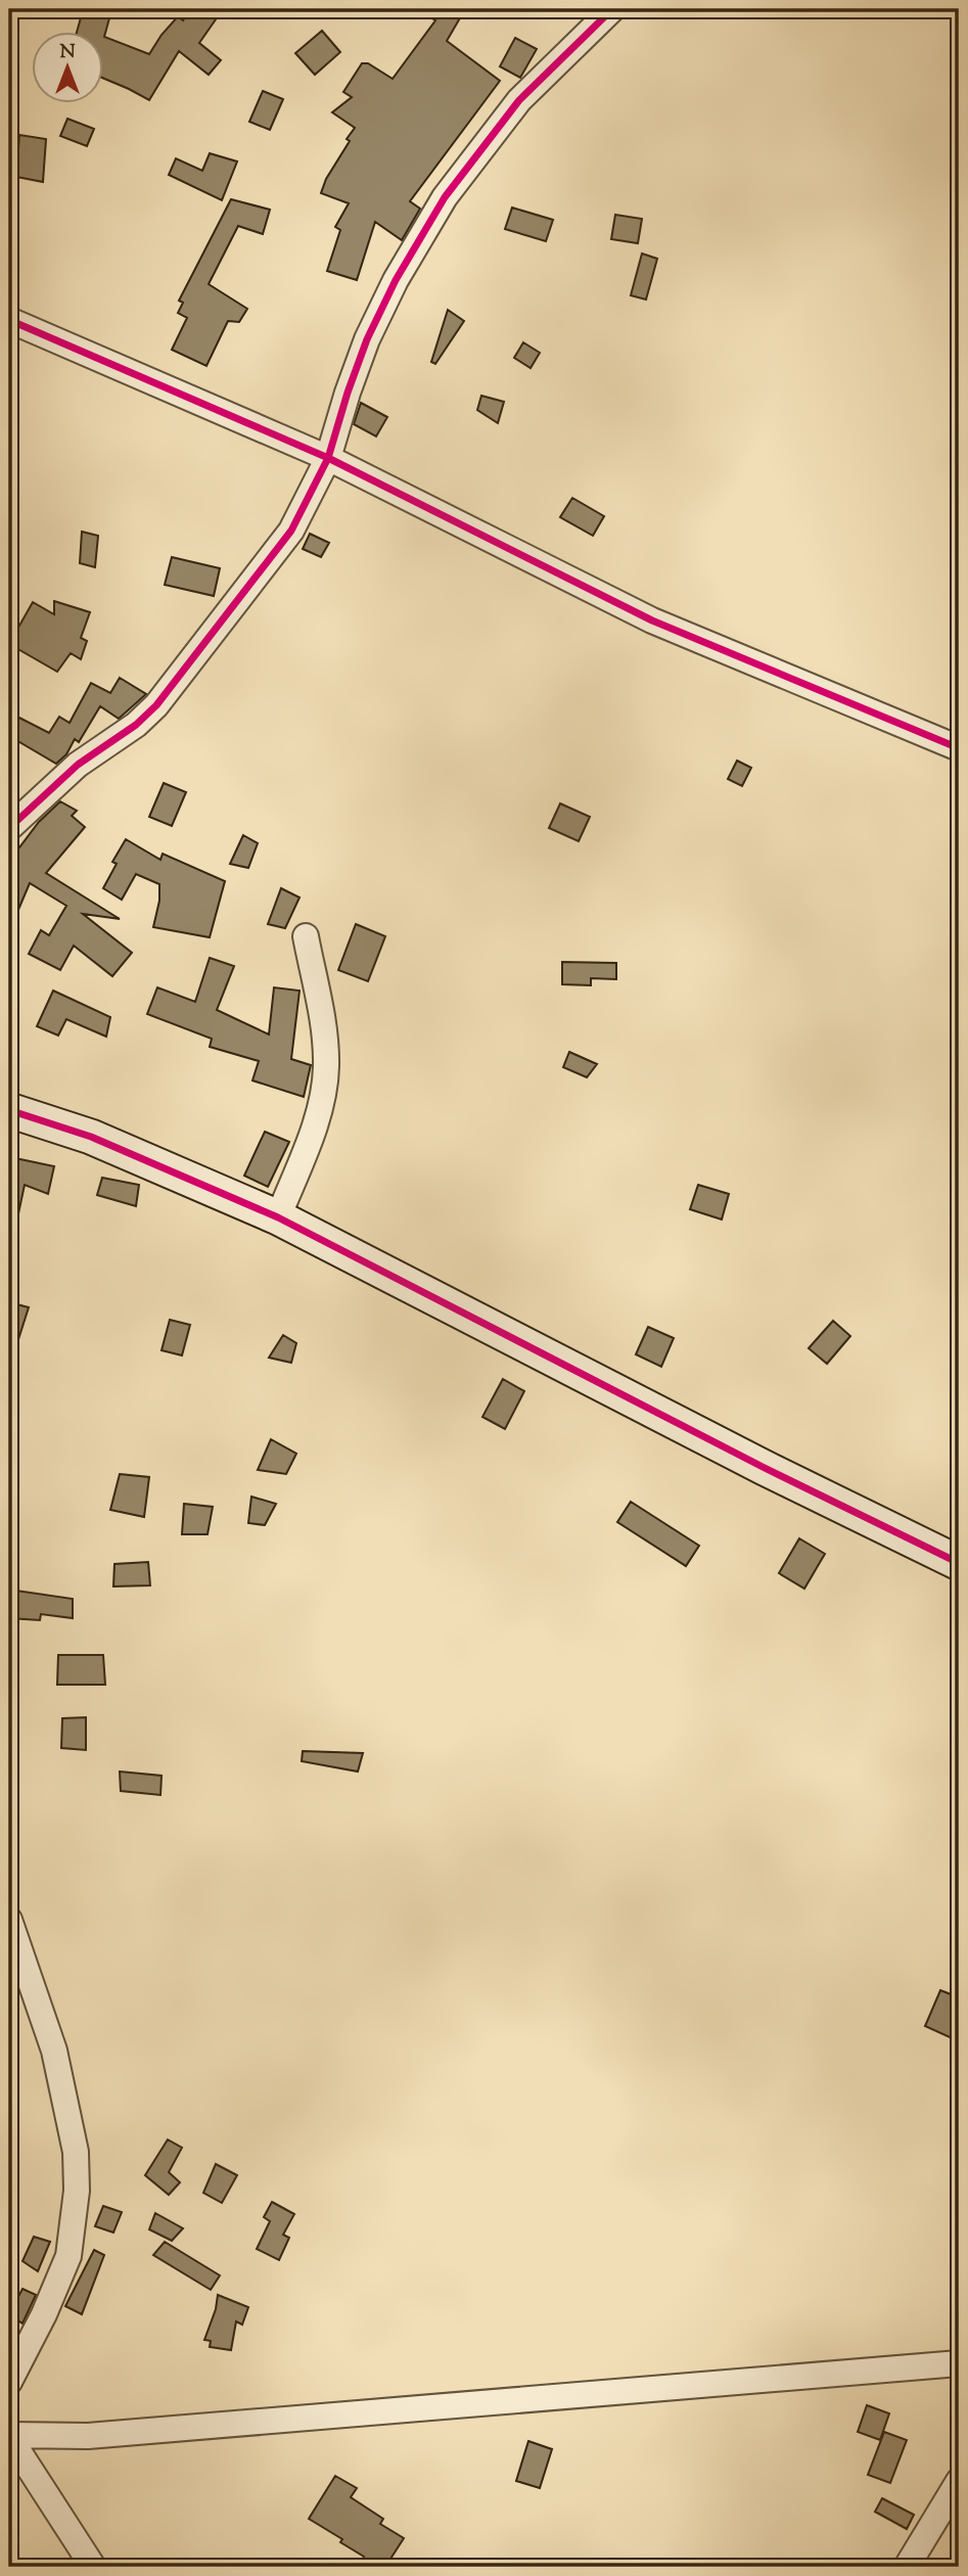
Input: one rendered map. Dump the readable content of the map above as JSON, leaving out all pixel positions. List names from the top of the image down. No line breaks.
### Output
{"north":"top"}
